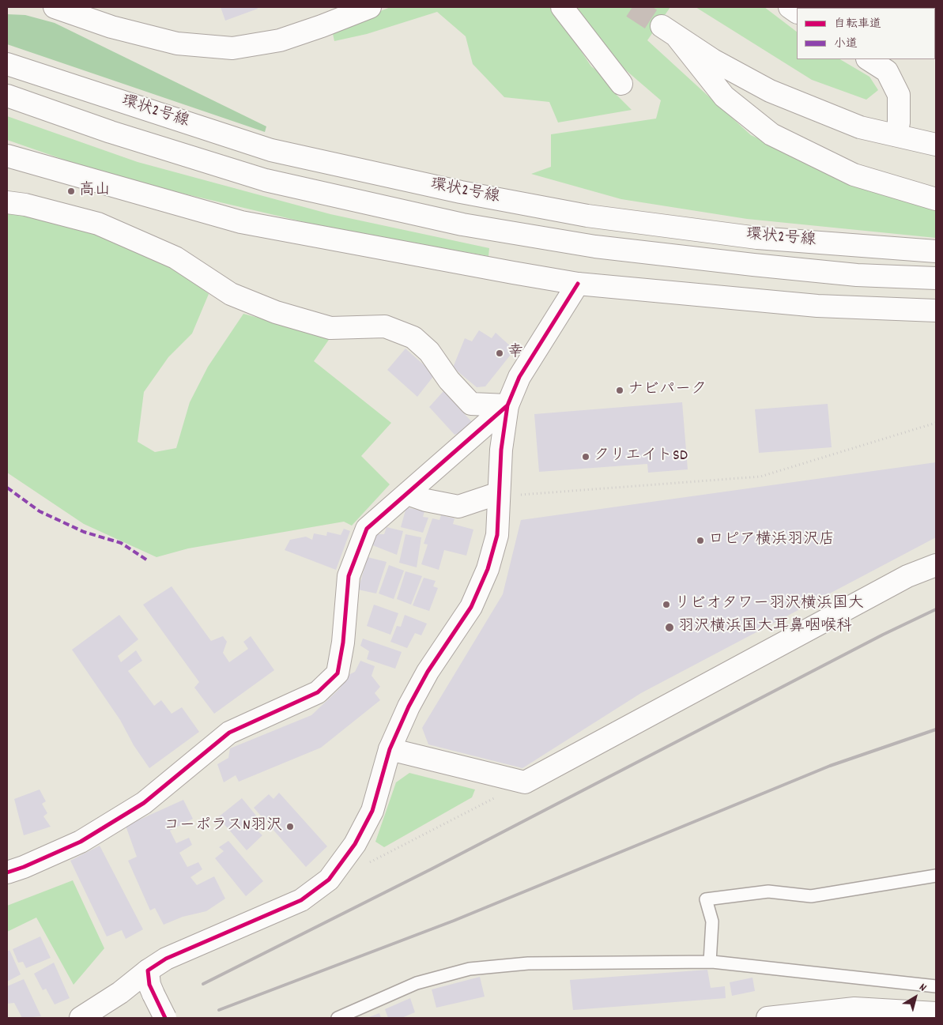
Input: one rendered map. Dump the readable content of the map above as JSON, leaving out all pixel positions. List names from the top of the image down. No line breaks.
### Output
{"streets":{"main road":["環状2号線"]},"places":["高山","幸","ナビパーク","クリエイトSD","ロピア横浜羽沢店","リビオタワー羽沢横浜国大","羽沢横浜国大耳鼻咽喉科","コーポラスN羽沢"],"legend":["自転車道","小道"],"north":"top right"}
